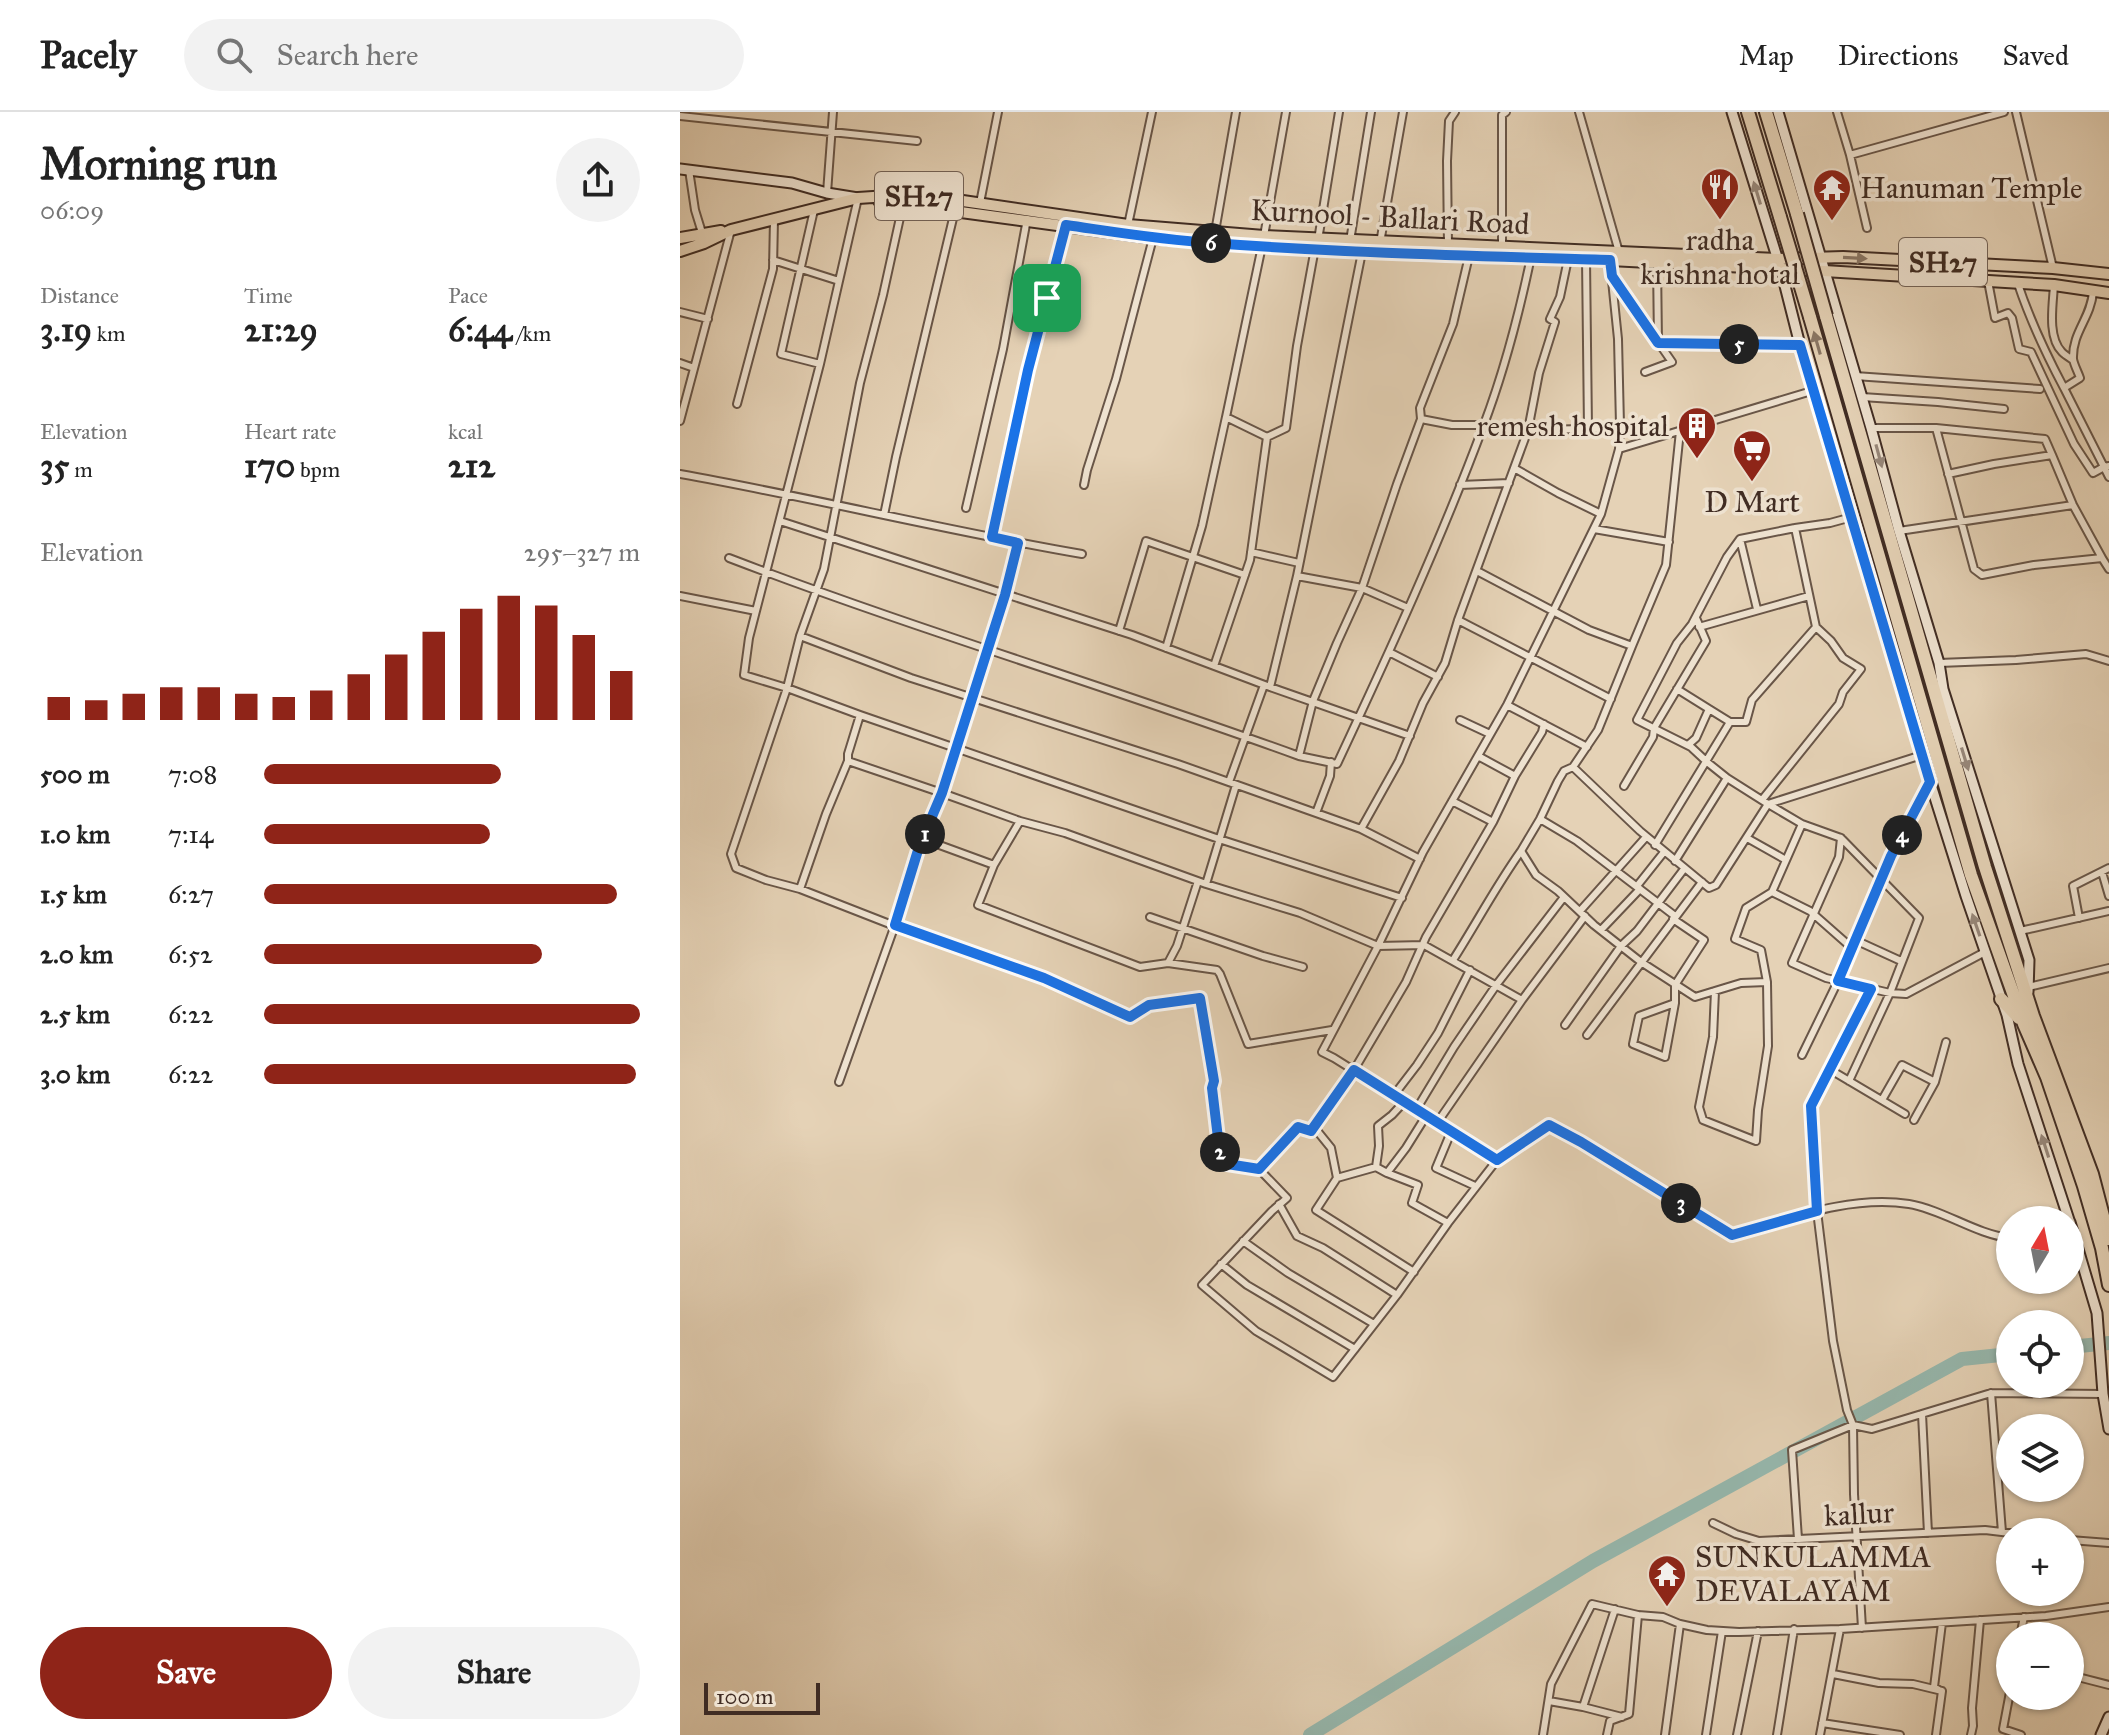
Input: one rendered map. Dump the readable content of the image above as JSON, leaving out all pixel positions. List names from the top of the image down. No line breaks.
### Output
{"streets":{"main road":["SH27","Kurnool - Ballari Road"],"street":["kallur"]},"crossings":[["SH27","Kurnool - Ballari Road"]],"places":{"restaurant":["radha krishna hotal"],"temple":["Hanuman Temple","SUNKULAMMA DEVALAYAM"],"building":["remesh hospital"],"supermarket":["D Mart"]},"scale_bar":"100 m","north":"top","page":{"header":"Pacely","search":"Search here","nav":["Map","Directions","Saved"],"heading":["Morning run","06:09"],"pins":["6","5","1","4","2","3"],"stats":[["Distance","3.19 km"],["Time","21:29"],["Pace","6:44 /km"],["Elevation","35 m"],["Heart rate","170 bpm"],["kcal","212"]],"chart":["Elevation","295–327 m"],"list":[{"name":"500 m","note":"7:08"},{"name":"1.0 km","note":"7:14"},{"name":"1.5 km","note":"6:27"},{"name":"2.0 km","note":"6:52"},{"name":"2.5 km","note":"6:22"},{"name":"3.0 km","note":"6:22"}],"map_buttons":["+","−"],"buttons":["Save","Share"],"scale":"100 m"}}
